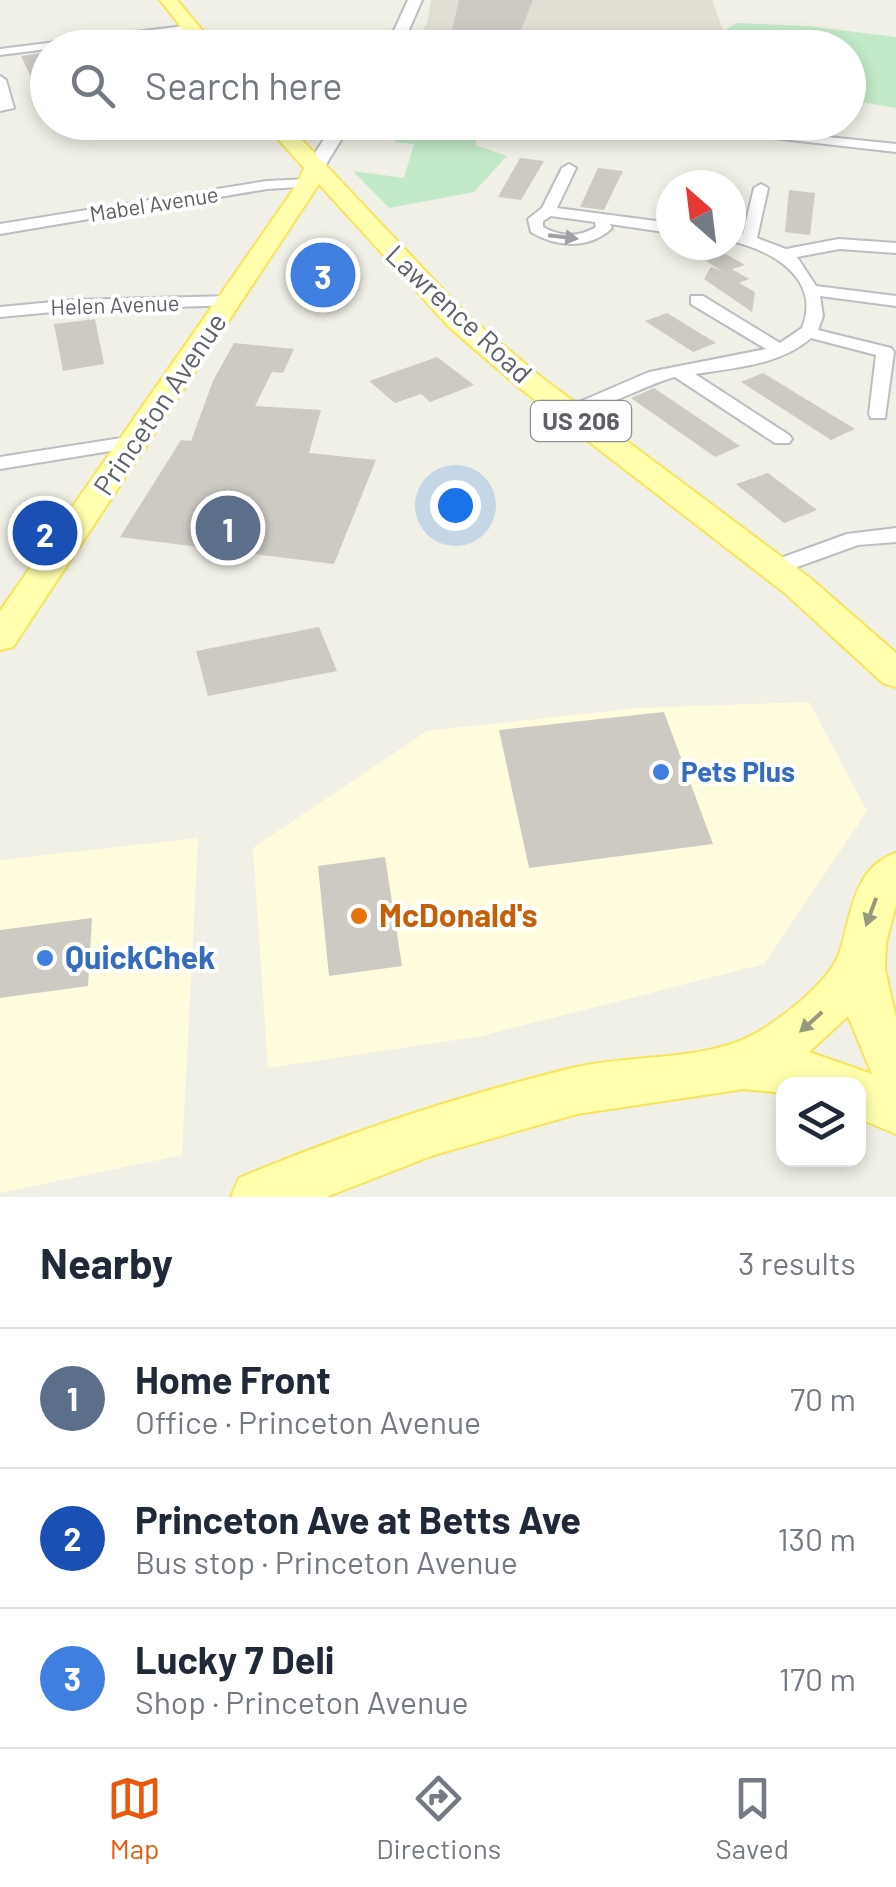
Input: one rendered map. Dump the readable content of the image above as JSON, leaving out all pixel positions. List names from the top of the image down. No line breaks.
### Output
{"streets":{"main road":["Lawrence Road","Princeton Avenue","US 206"],"street":["Mabel Avenue","Helen Avenue"]},"crossings":[["Mabel Avenue","Lawrence Road"],["Mabel Avenue","Princeton Avenue"],["Helen Avenue","Princeton Avenue"],["Lawrence Road","Princeton Avenue"]],"places":["Pets Plus","McDonald's","QuickChek"],"north":"top left","page":{"search":"Search here","pins":["3","1","2"],"heading":["Nearby","3 results"],"list":[{"mark":"1","name":"Home Front","note":"Office · Princeton Avenue","value":"70 m"},{"mark":"2","name":"Princeton Ave at Betts Ave","note":"Bus stop · Princeton Avenue","value":"130 m"},{"mark":"3","name":"Lucky 7 Deli","note":"Shop · Princeton Avenue","value":"170 m"}],"nav":["Map","Directions","Saved"]}}
